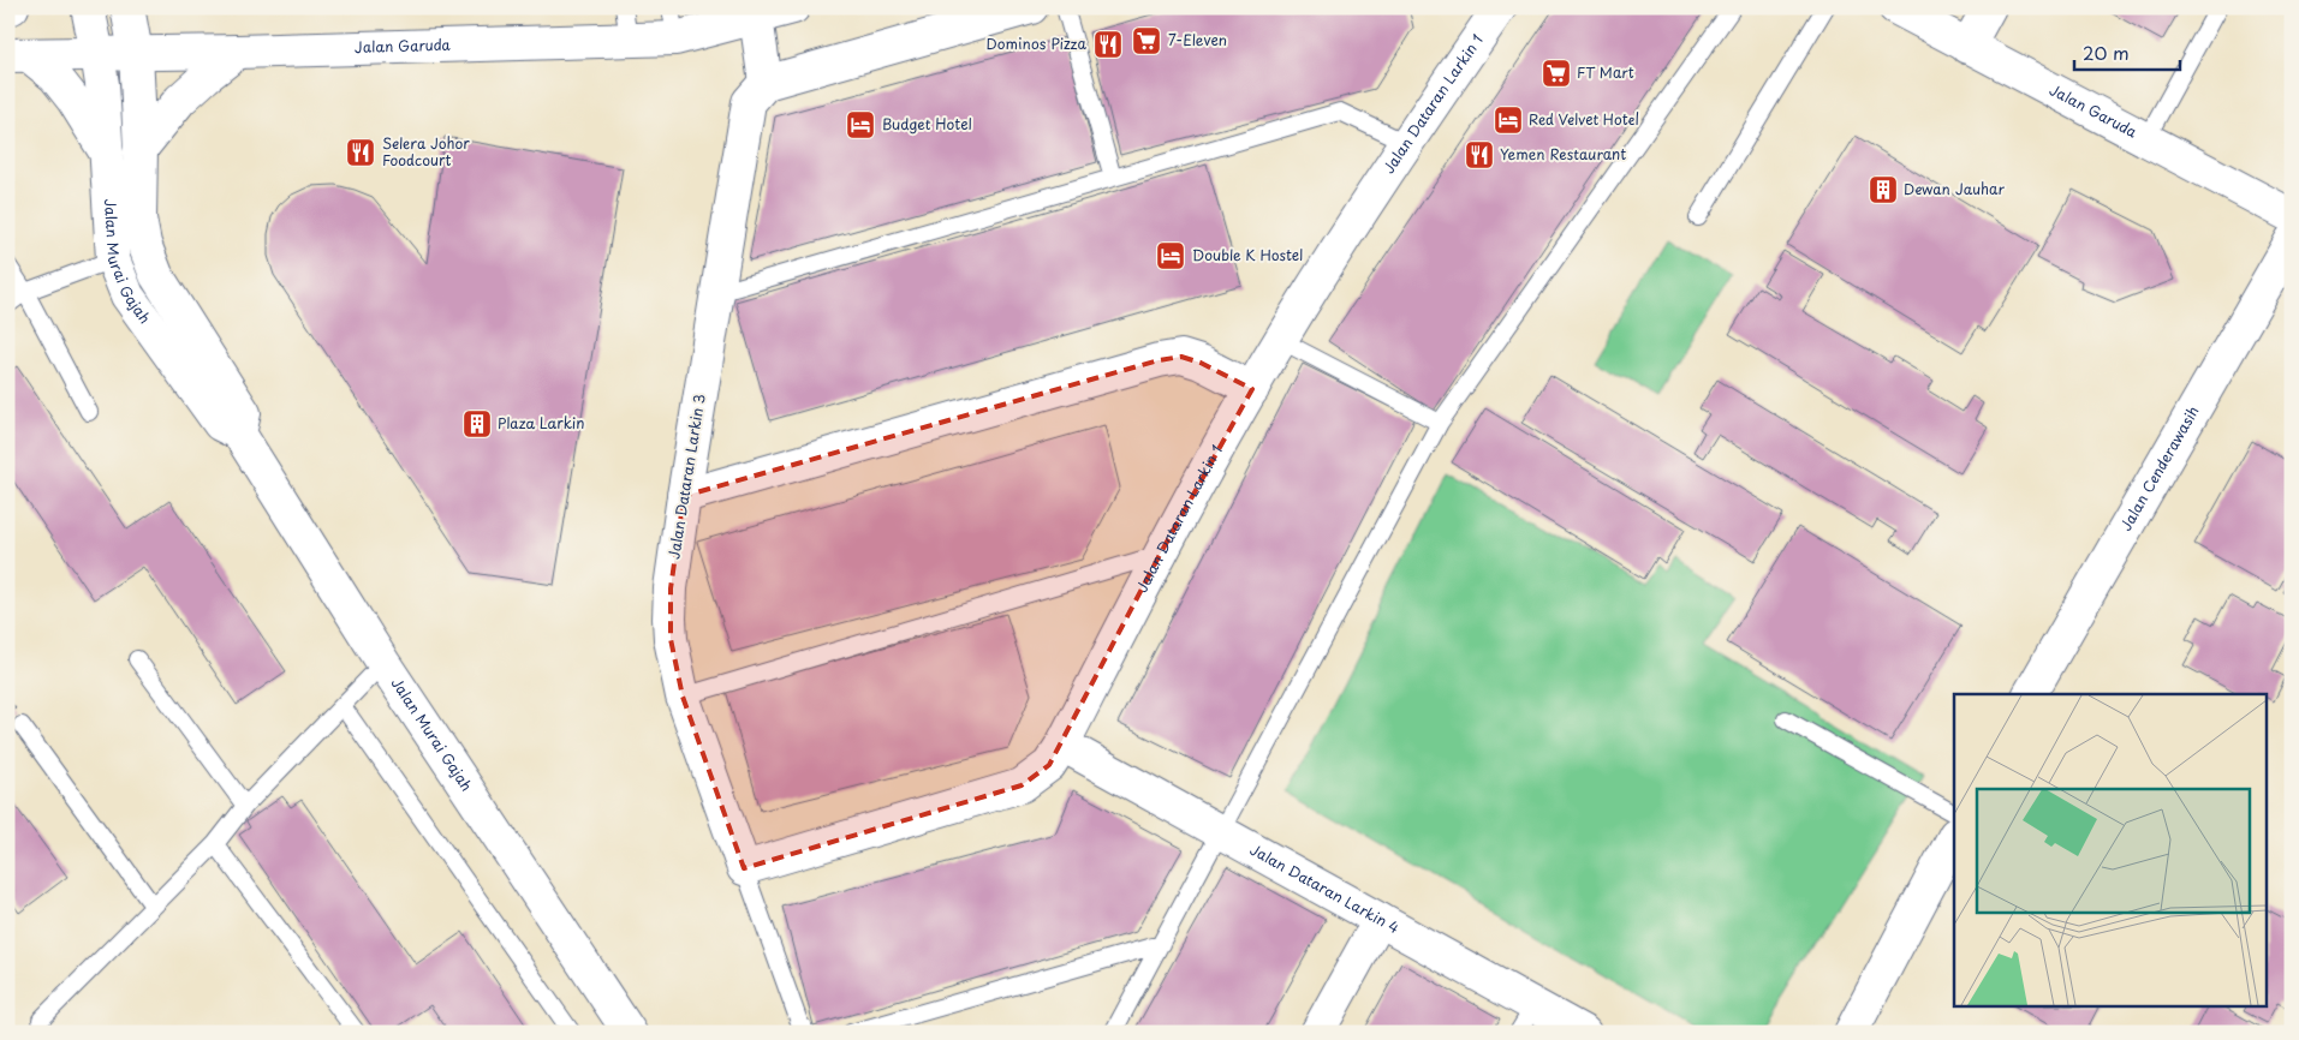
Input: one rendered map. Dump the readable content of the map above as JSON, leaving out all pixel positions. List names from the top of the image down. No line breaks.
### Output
{"streets":{"street":["Jalan Garuda","Jalan Dataran Larkin 1","Jalan Murai Gajah","Jalan Cenderawasih","Jalan Dataran Larkin 3","Jalan Dataran Larkin 4"]},"crossings":[["Jalan Garuda","Jalan Murai Gajah"],["Jalan Dataran Larkin 1","Jalan Dataran Larkin 3"],["Jalan Dataran Larkin 1","Jalan Dataran Larkin 4"]],"places":{"supermarket":["7-Eleven","FT Mart"],"restaurant":["Dominos Pizza","Selera Johor Foodcourt","Yemen Restaurant"],"hotel":["Red Velvet Hotel","Budget Hotel","Double K Hostel"],"building":["Dewan Jauhar","Plaza Larkin"]},"scale_bar":"20 m"}
